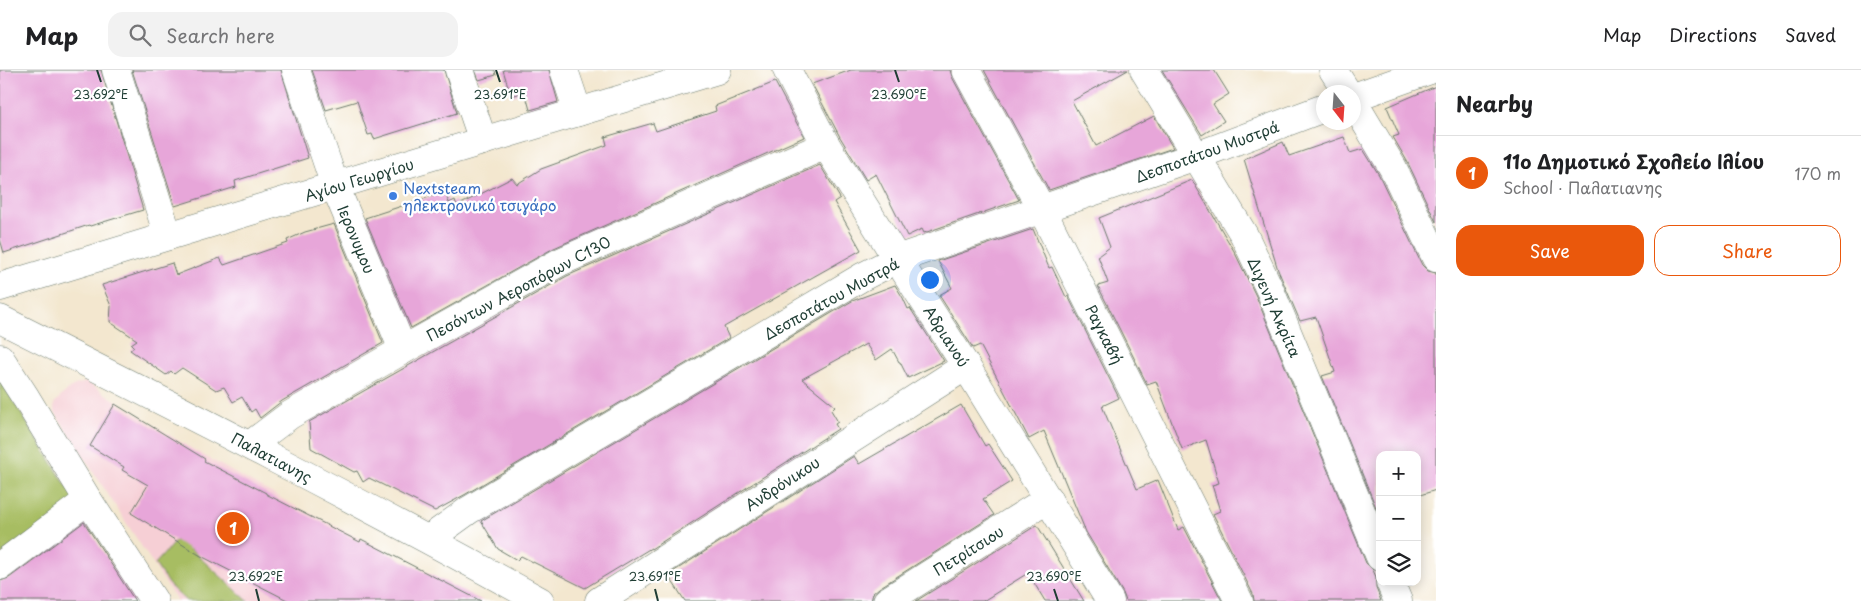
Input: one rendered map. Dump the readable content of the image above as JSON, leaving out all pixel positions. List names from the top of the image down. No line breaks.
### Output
{"streets":{"street":["Δεσποτάτου Μυστρά","Αγίου Γεωργίου","Ιερονυμου","Πεσόντων Αεροπόρων C130","Διγενή Ακρίτα","Ραγκαβή","Αδριανού","Παλατιανης","Ανδρόνικου","Πετρίτσιου"]},"crossings":[["Δεσποτάτου Μυστρά","Διγενή Ακρίτα"],["Δεσποτάτου Μυστρά","Ραγκαβή"],["Δεσποτάτου Μυστρά","Αδριανού"],["Δεσποτάτου Μυστρά","Παλατιανης"],["Αγίου Γεωργίου","Ιερονυμου"],["Ιερονυμου","Πεσόντων Αεροπόρων C130"],["Πεσόντων Αεροπόρων C130","Αδριανού"],["Πεσόντων Αεροπόρων C130","Παλατιανης"],["Αδριανού","Ανδρόνικου"],["Αδριανού","Πετρίτσιου"]],"places":["Nextsteam ηλεκτρονικό τσιγάρο"],"north":"bottom","page":{"header":"Map","search":"Search here","nav":["Map","Directions","Saved"],"heading":"Nearby","list":[{"mark":"1","name":"11ο Δημοτικό Σχολείο Ιλίου","note":"School · Παλατιανης","value":"170 m"}],"buttons":["Save","Share"],"map_buttons":["+","−"],"pins":"1"},"coordinates":["23.692°E","23.691°E","23.690°E"]}
